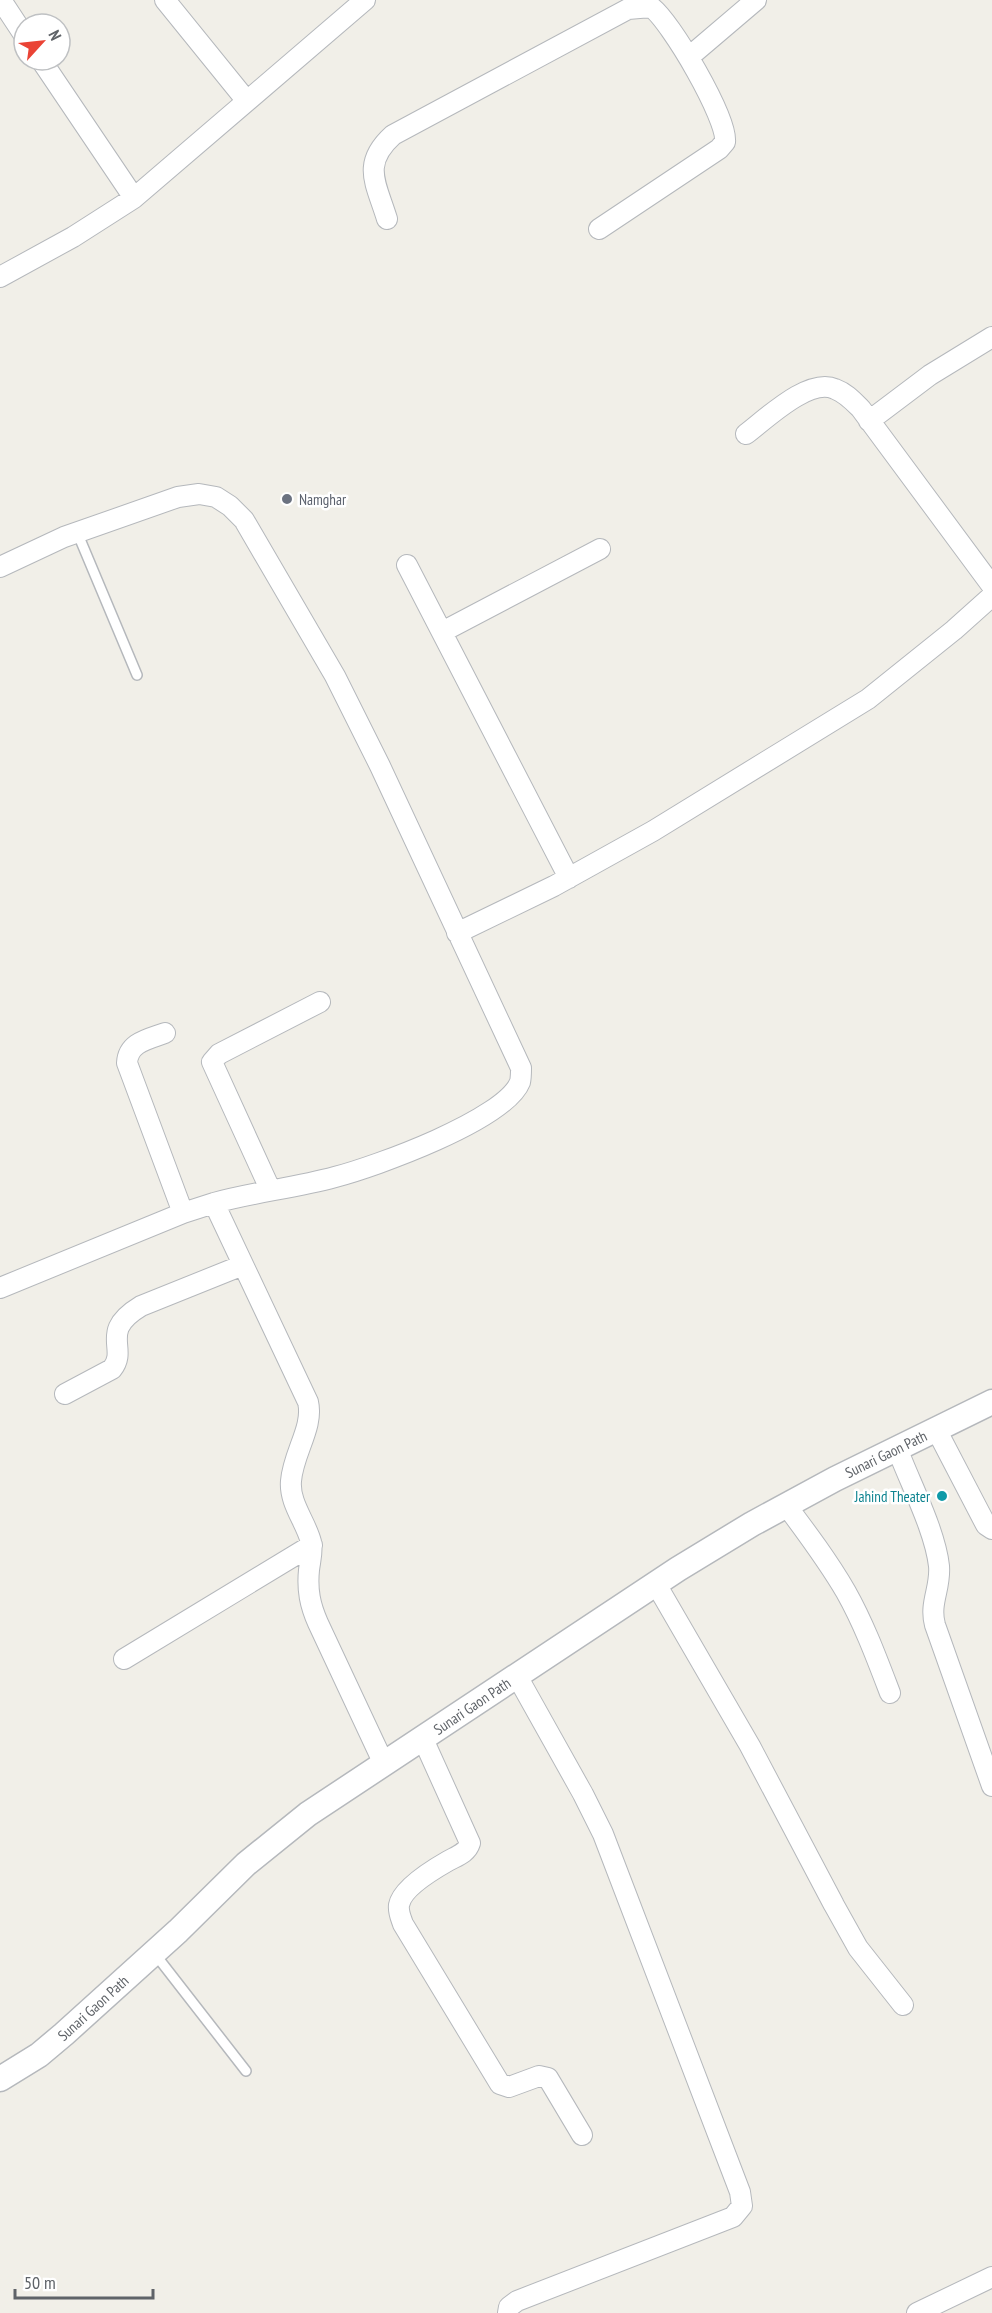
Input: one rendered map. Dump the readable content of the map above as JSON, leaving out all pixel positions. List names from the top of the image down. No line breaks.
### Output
{"streets":{"street":["Sunari Gaon Path"]},"places":["Namghar","Jahind Theater"],"scale_bar":"50 m","north":"top right"}
